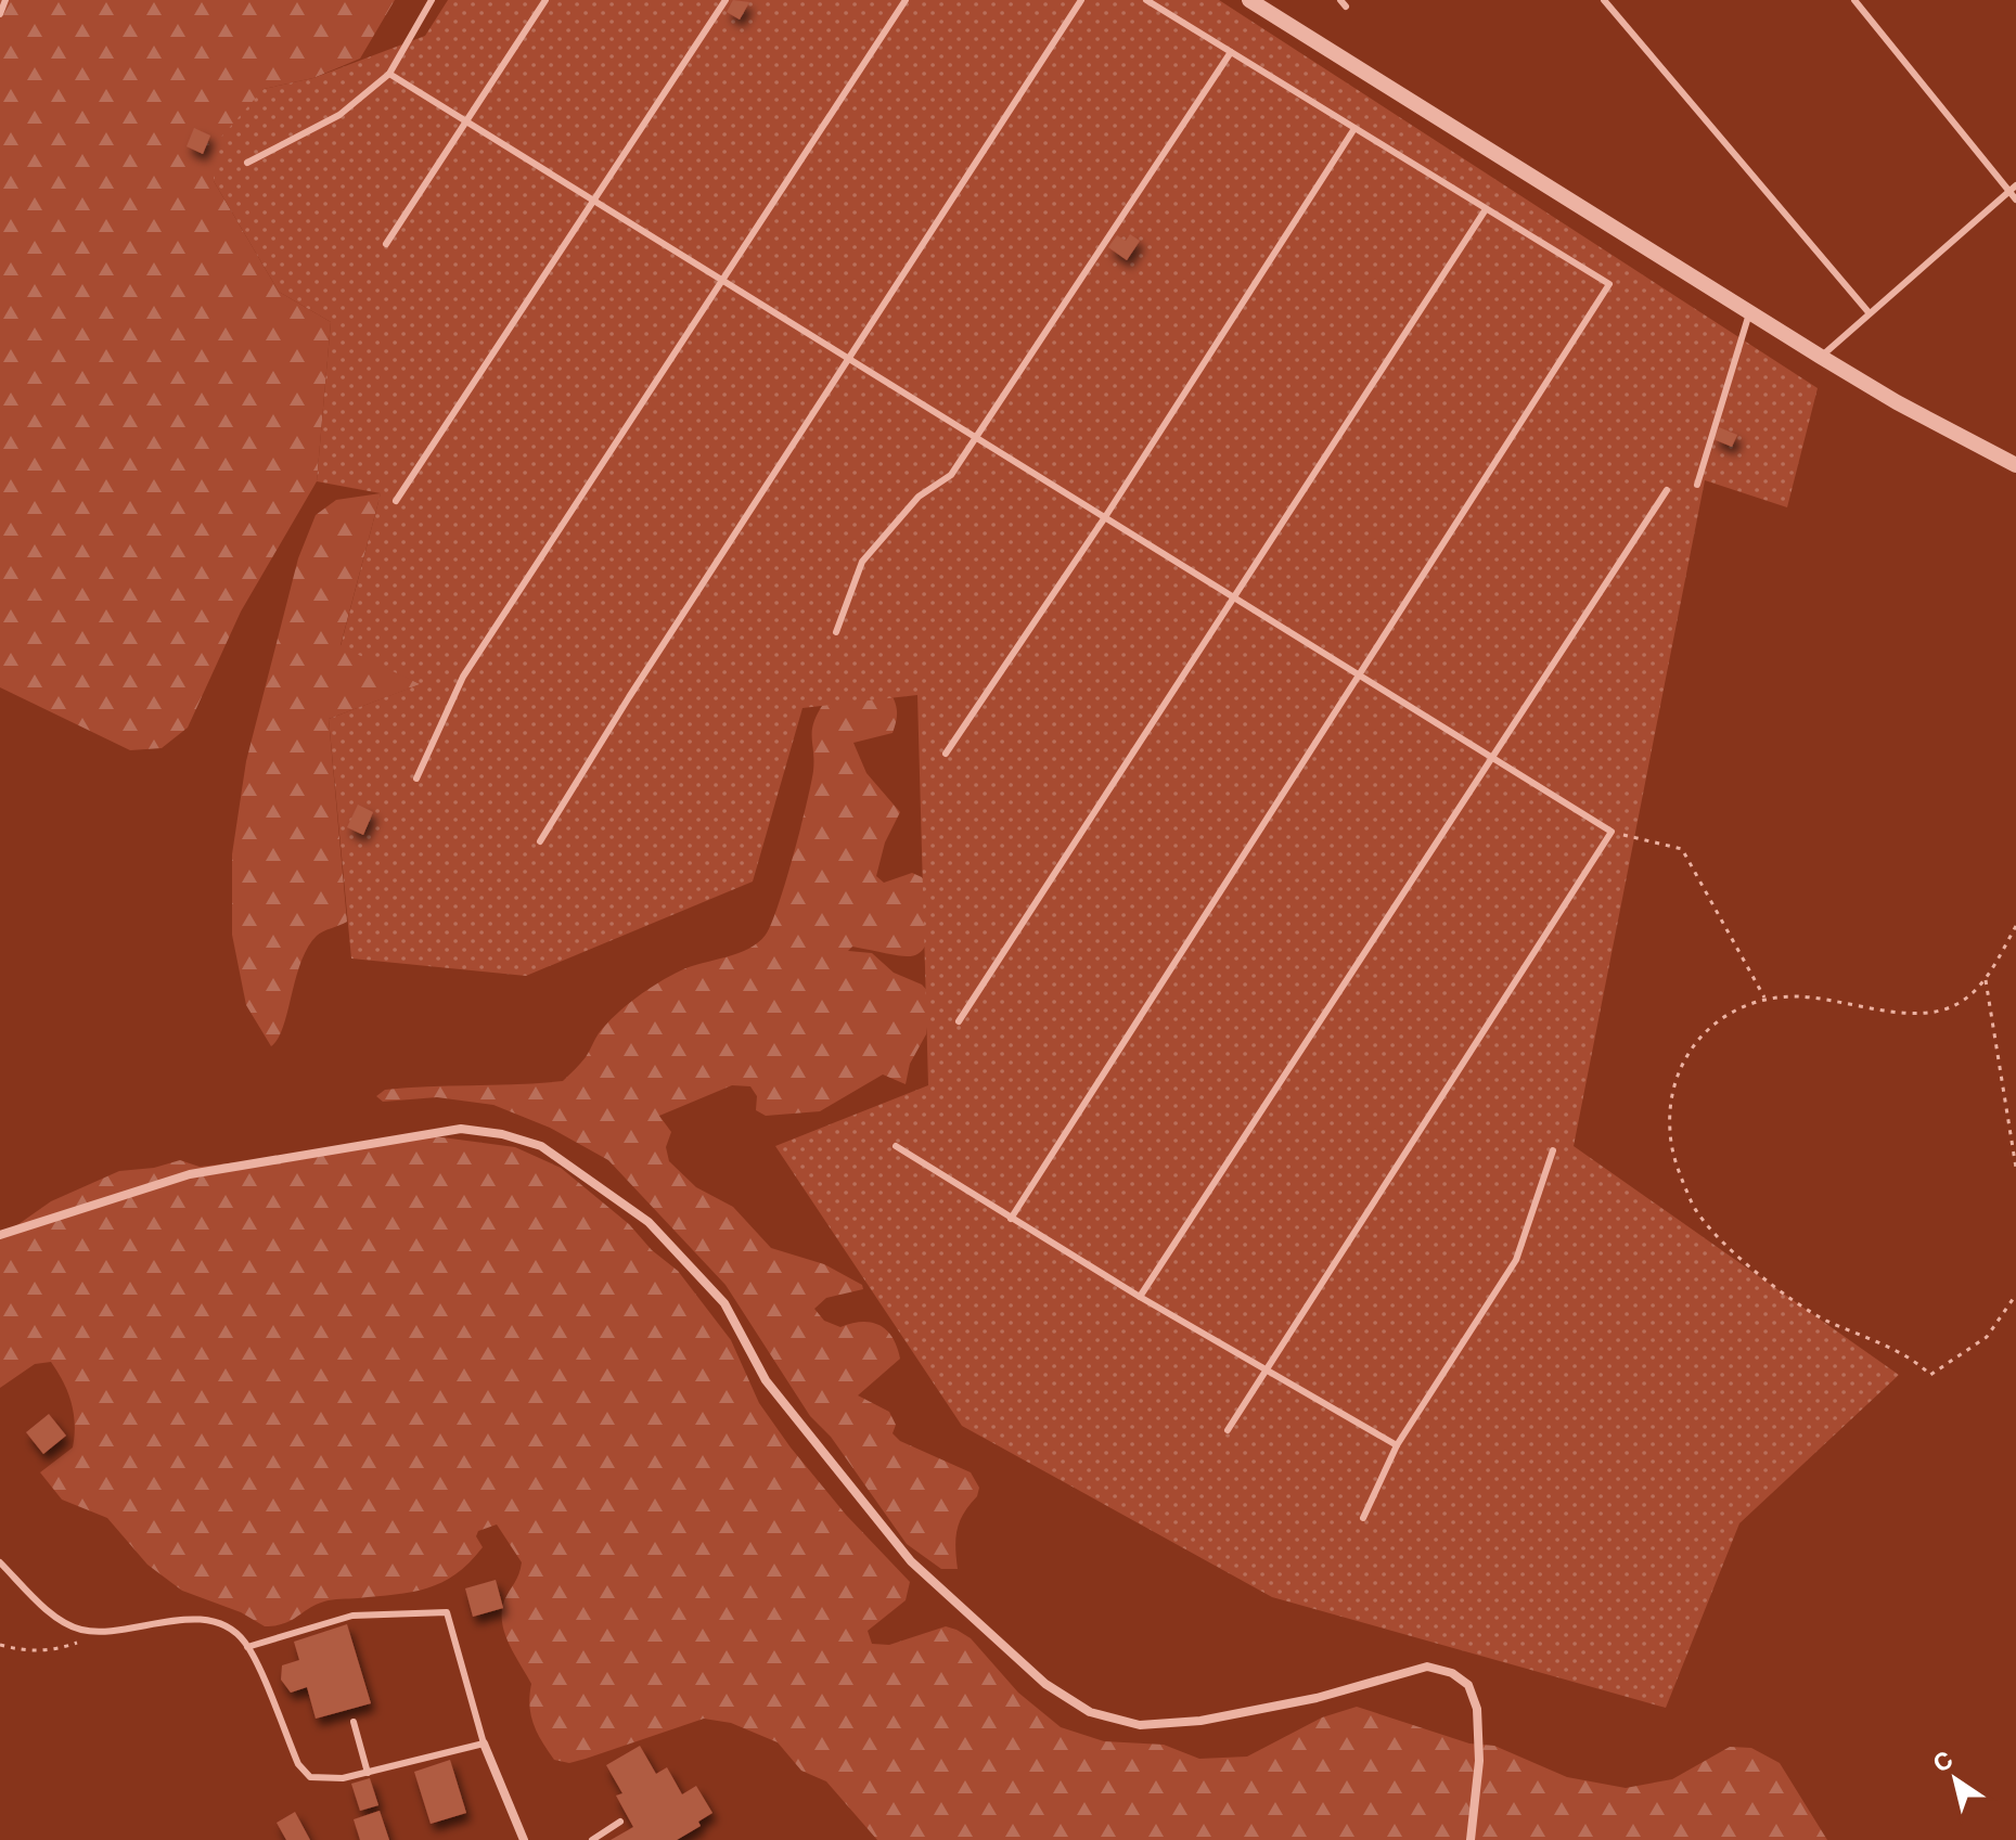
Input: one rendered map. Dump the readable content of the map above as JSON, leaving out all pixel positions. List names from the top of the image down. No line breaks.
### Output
{"north":"top left"}
